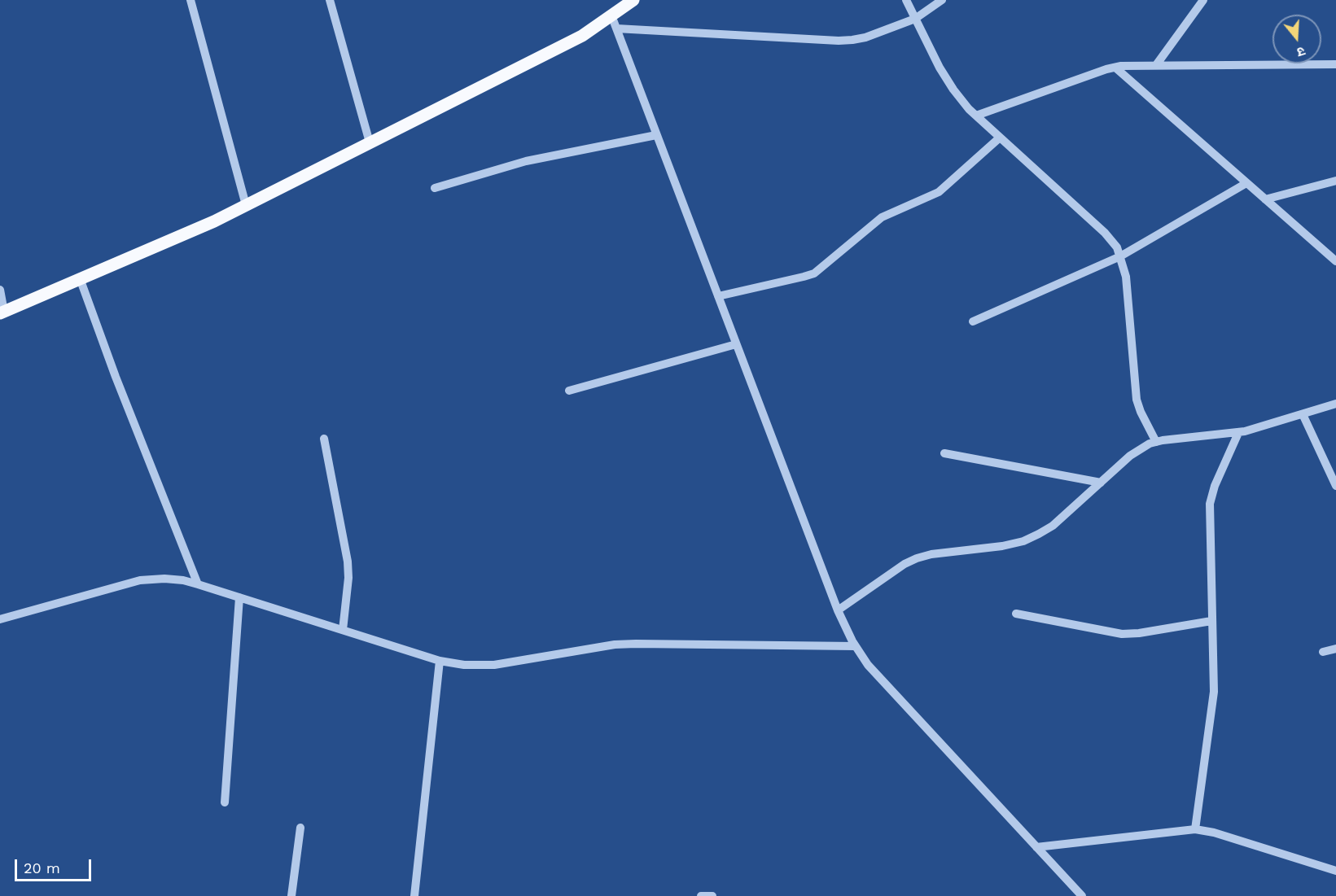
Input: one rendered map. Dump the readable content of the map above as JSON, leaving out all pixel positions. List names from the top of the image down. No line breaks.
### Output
{"scale_bar":"20 m","north":"bottom"}
